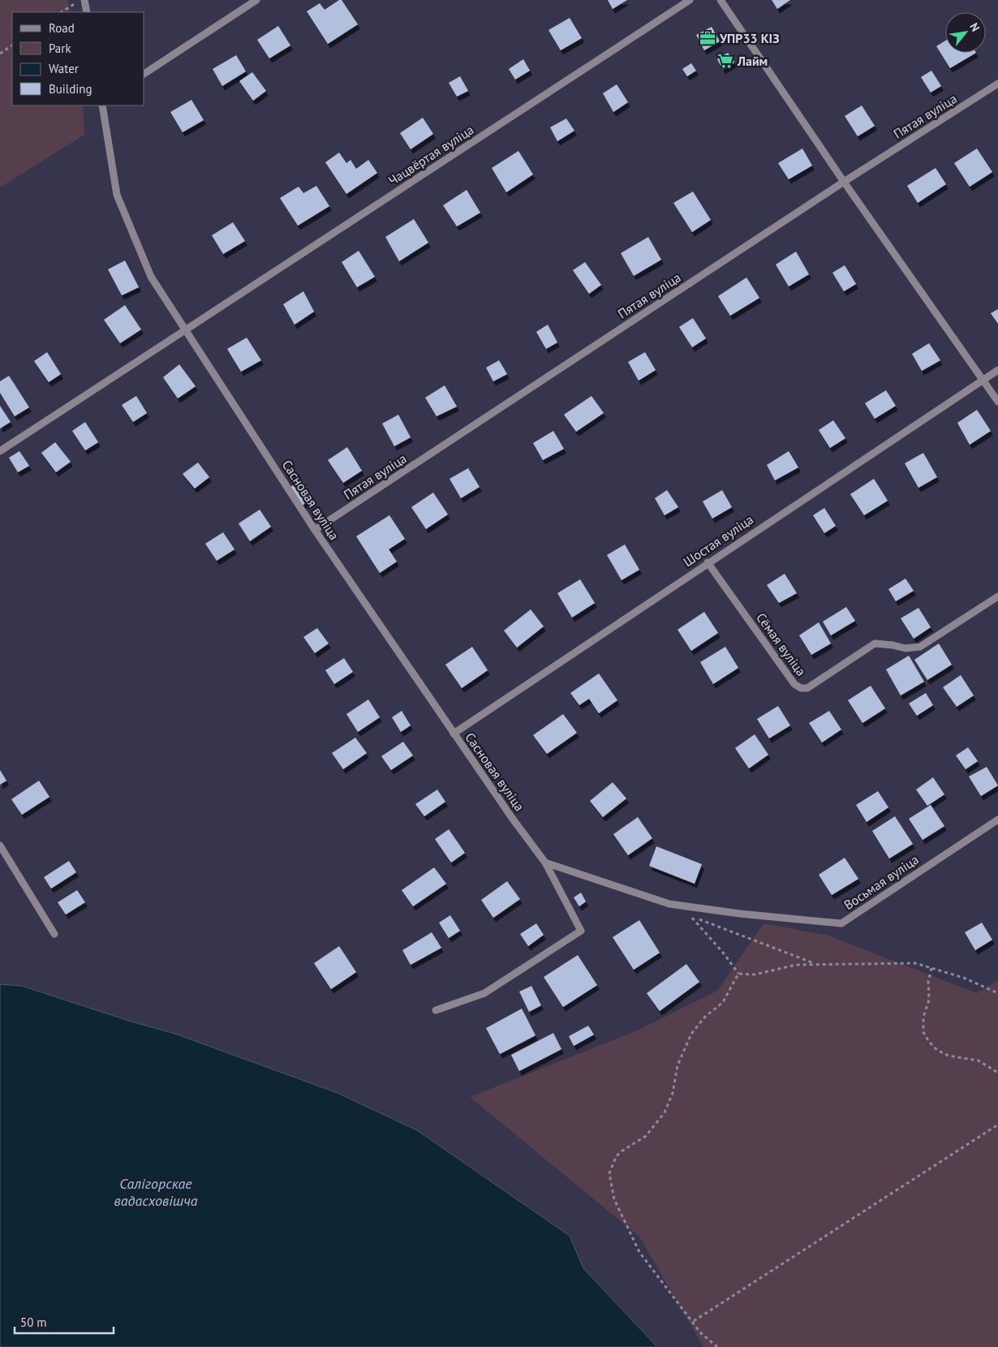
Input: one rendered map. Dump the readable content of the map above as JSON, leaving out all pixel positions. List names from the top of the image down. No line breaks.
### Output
{"streets":{"street":["Пятая вуліца","Чацвёртая вуліца","Сасновая вуліца","Шостая вуліца","Сёмая вуліца","Восьмая вуліца"]},"crossings":[["Пятая вуліца","Сасновая вуліца"],["Чацвёртая вуліца","Сасновая вуліца"],["Сасновая вуліца","Шостая вуліца"],["Сасновая вуліца","Восьмая вуліца"],["Шостая вуліца","Сёмая вуліца"]],"water":["Салігорскае вадасховішча"],"places":{"office":["УПР33 КІЗ"],"supermarket":["Лайм"]},"legend":["Road","Park","Water","Building"],"scale_bar":"50 m","north":"top right"}
